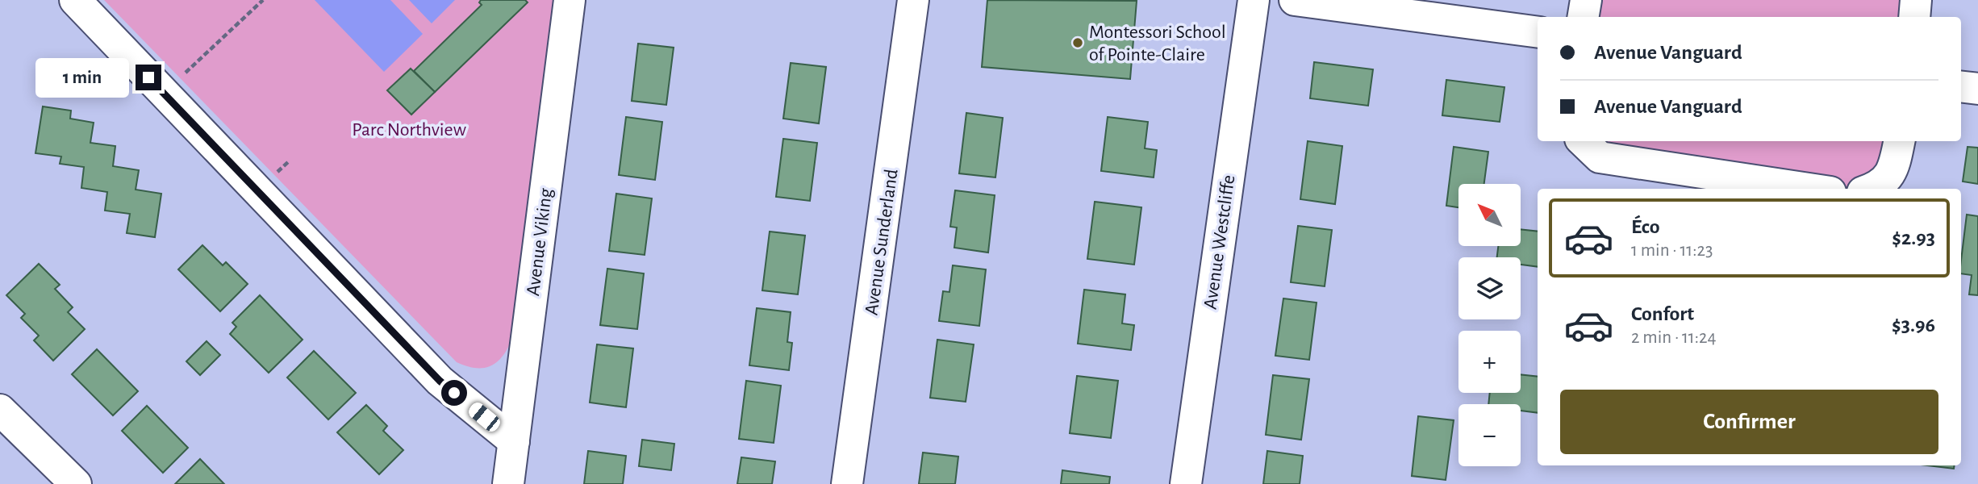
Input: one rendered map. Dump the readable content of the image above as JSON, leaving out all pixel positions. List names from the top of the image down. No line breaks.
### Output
{"streets":{"street":["Avenue Viking","Avenue Sunderland","Avenue Westcliffe"]},"parks":["Parc Northview"],"places":["Montessori School of Pointe-Claire"],"north":"top left","page":{"banner":["Avenue Vanguard","Avenue Vanguard"],"bubble":"1 min","map_buttons":["+","−"],"list":[{"name":"Éco","note":"1 min · 11:23","value":"$2.93"},{"name":"Confort","note":"2 min · 11:24","value":"$3.96"}],"buttons":"Confirmer"}}
